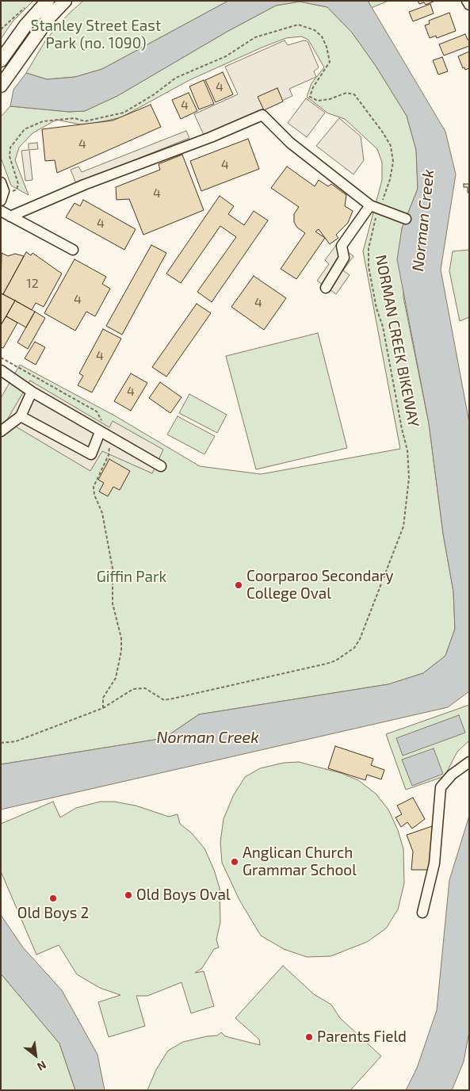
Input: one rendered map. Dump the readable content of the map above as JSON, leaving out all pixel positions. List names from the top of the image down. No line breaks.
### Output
{"streets":{"path":["NORMAN CREEK BIKEWAY"]},"water":["Norman Creek"],"parks":["Stanley Street East Park (no. 1090)","Giffin Park"],"places":["Coorparoo Secondary College Oval","Anglican Church Grammar School","Old Boys Oval","Old Boys 2","Parents Field"],"house_numbers":["4","4","4","4","4","4","12","4","4","4","4"],"north":"bottom right"}
